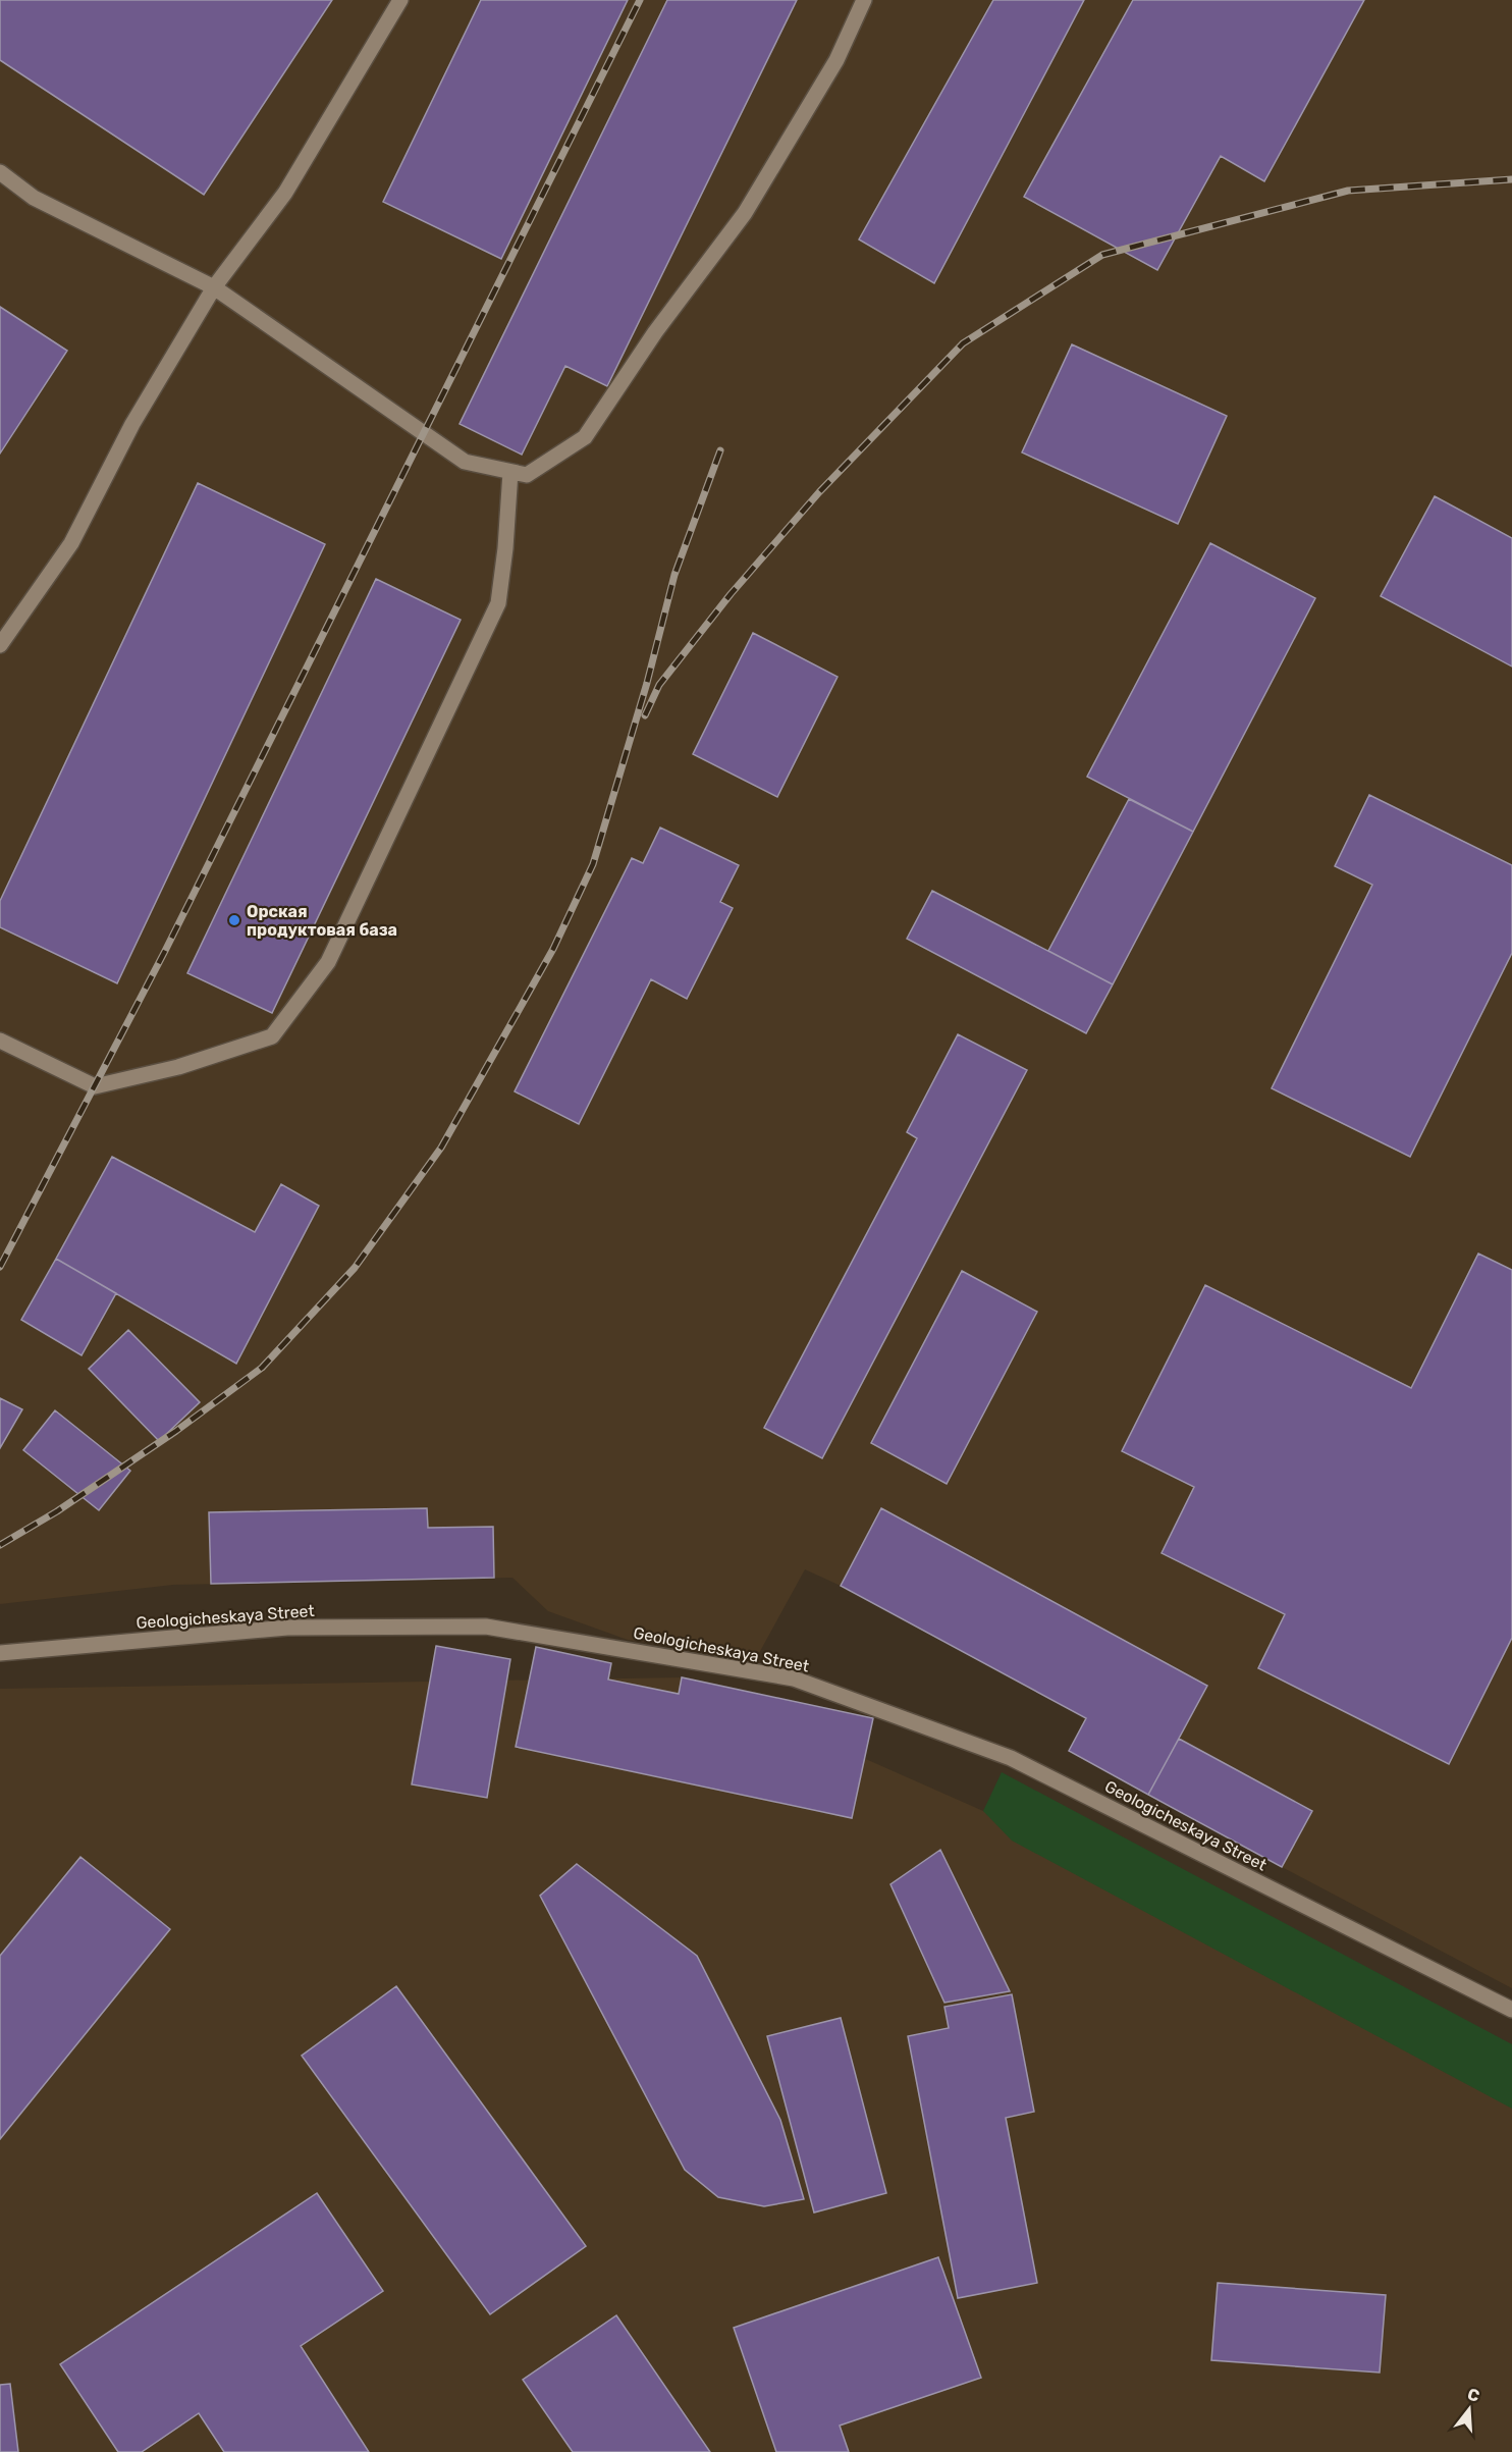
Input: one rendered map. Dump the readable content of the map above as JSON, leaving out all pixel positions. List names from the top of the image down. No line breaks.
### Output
{"streets":{"street":["Geologicheskaya Street"]},"places":["Орская продуктовая база"],"north":"top"}
